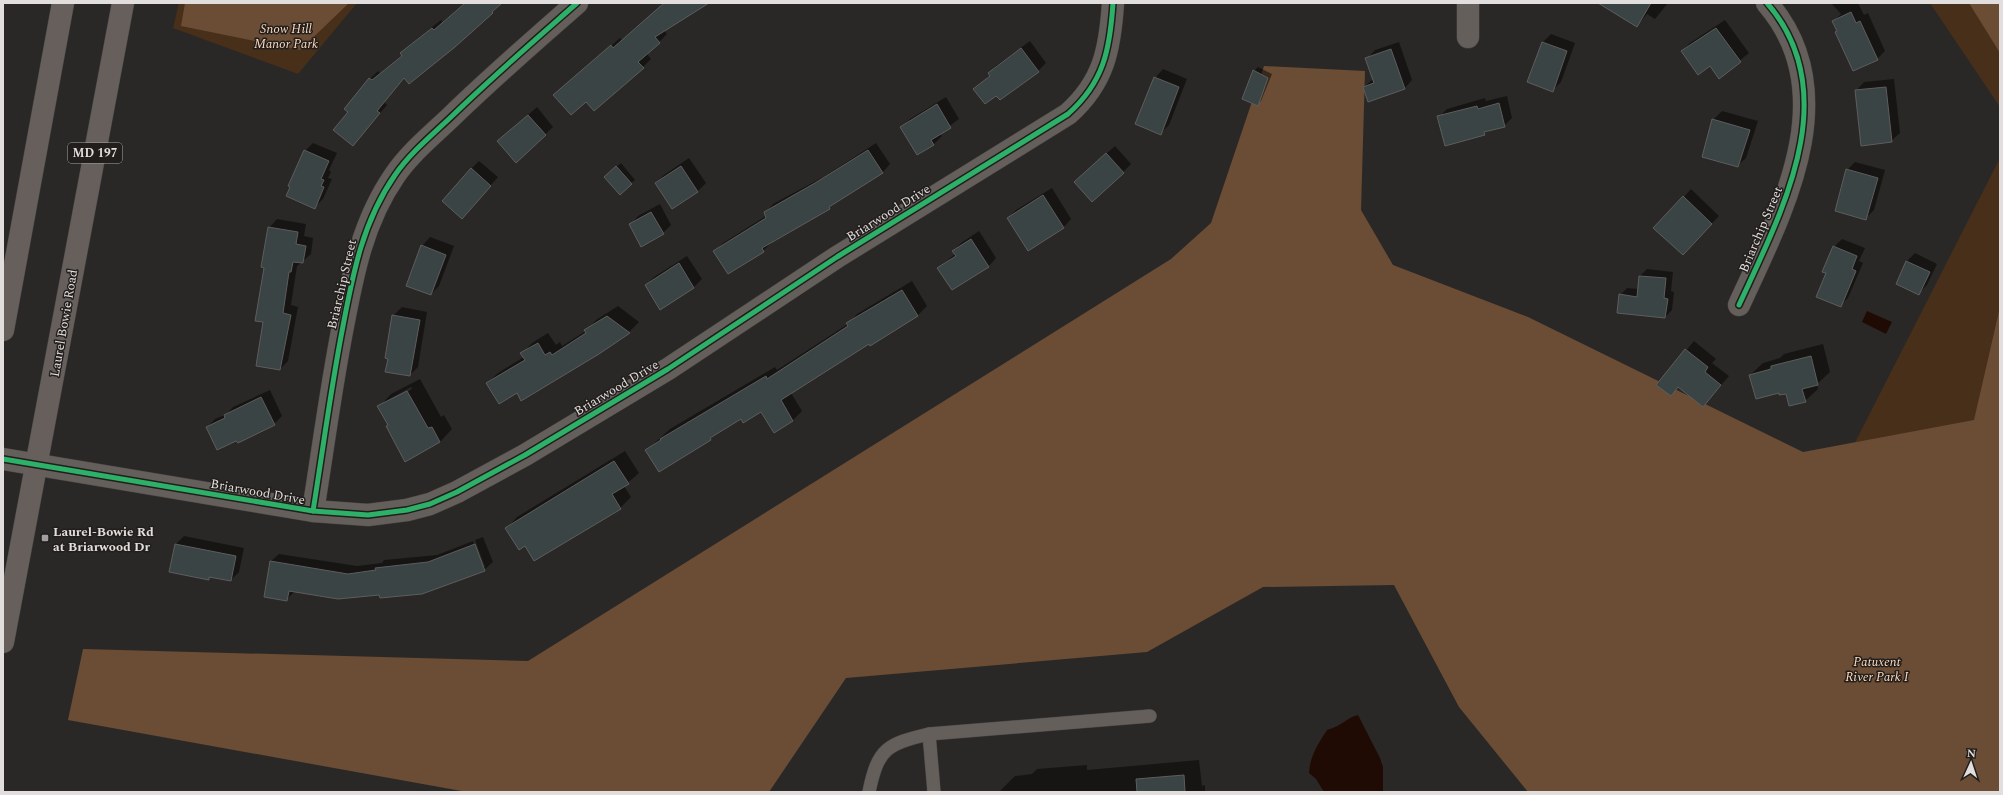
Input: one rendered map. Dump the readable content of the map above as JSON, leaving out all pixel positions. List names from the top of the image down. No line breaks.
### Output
{"streets":{"main road":["MD 197","Laurel Bowie Road"],"street":["Briarwood Drive","Briarchip Street"]},"crossings":[["Briarwood Drive","Briarchip Street"],["Briarwood Drive","Laurel Bowie Road"]],"parks":["Snow Hill Manor Park","Patuxent River Park I"],"places":{"transit":["Laurel-Bowie Rd at Briarwood Dr"]},"north":"top"}
